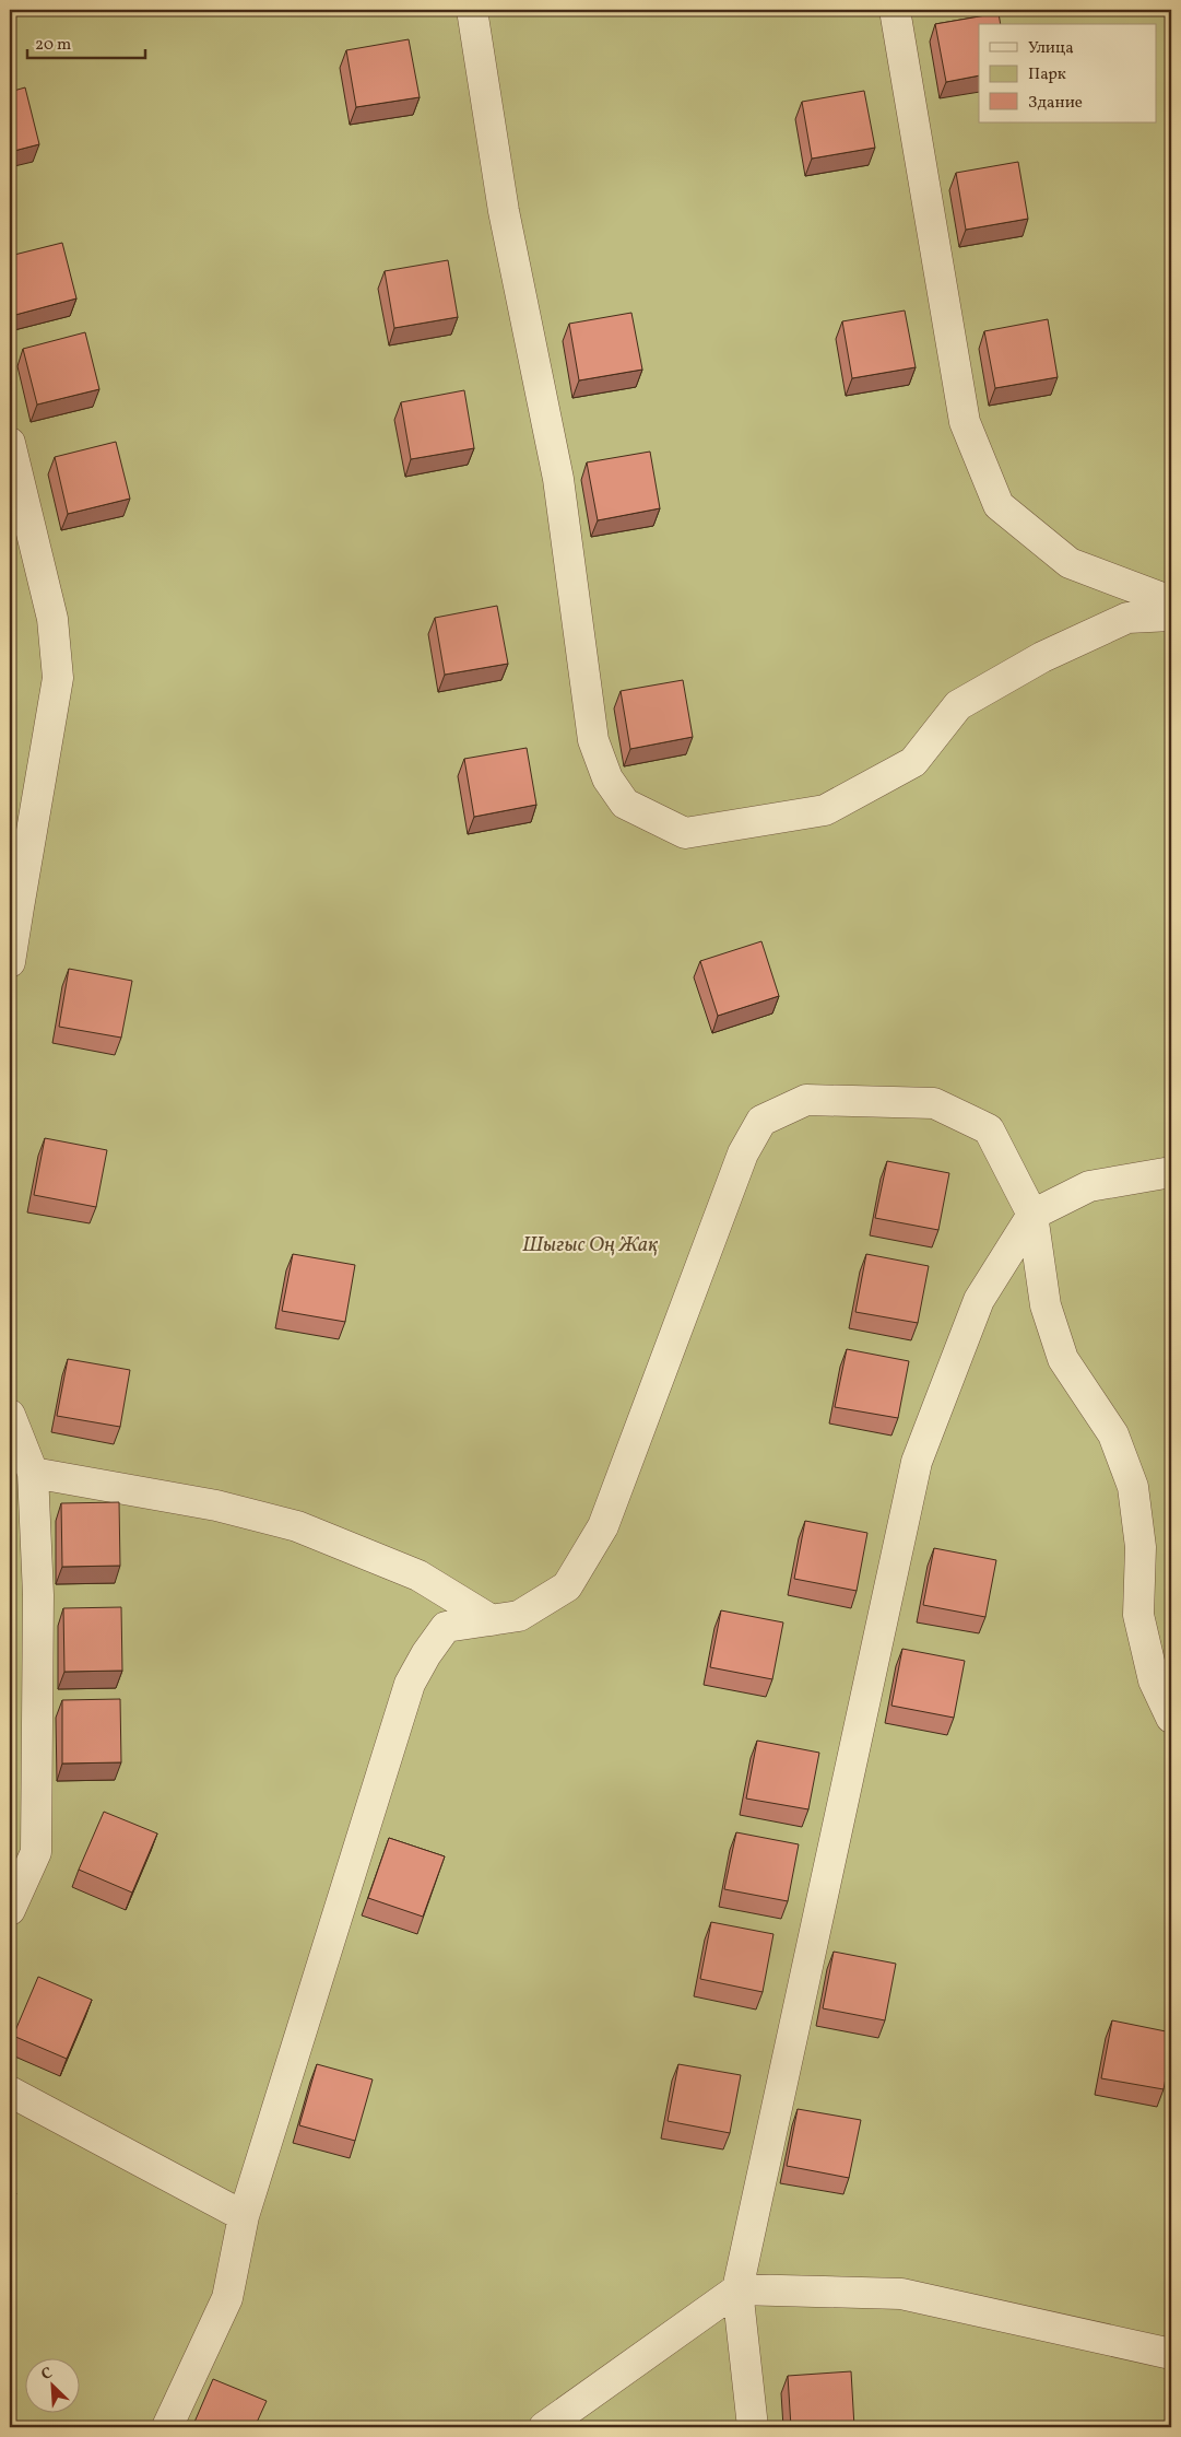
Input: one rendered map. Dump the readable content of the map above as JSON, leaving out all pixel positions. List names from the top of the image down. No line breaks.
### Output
{"parks":["Шығыс Оң Жақ"],"legend":["Улица","Парк","Здание"],"scale_bar":"20 m","north":"top left"}
